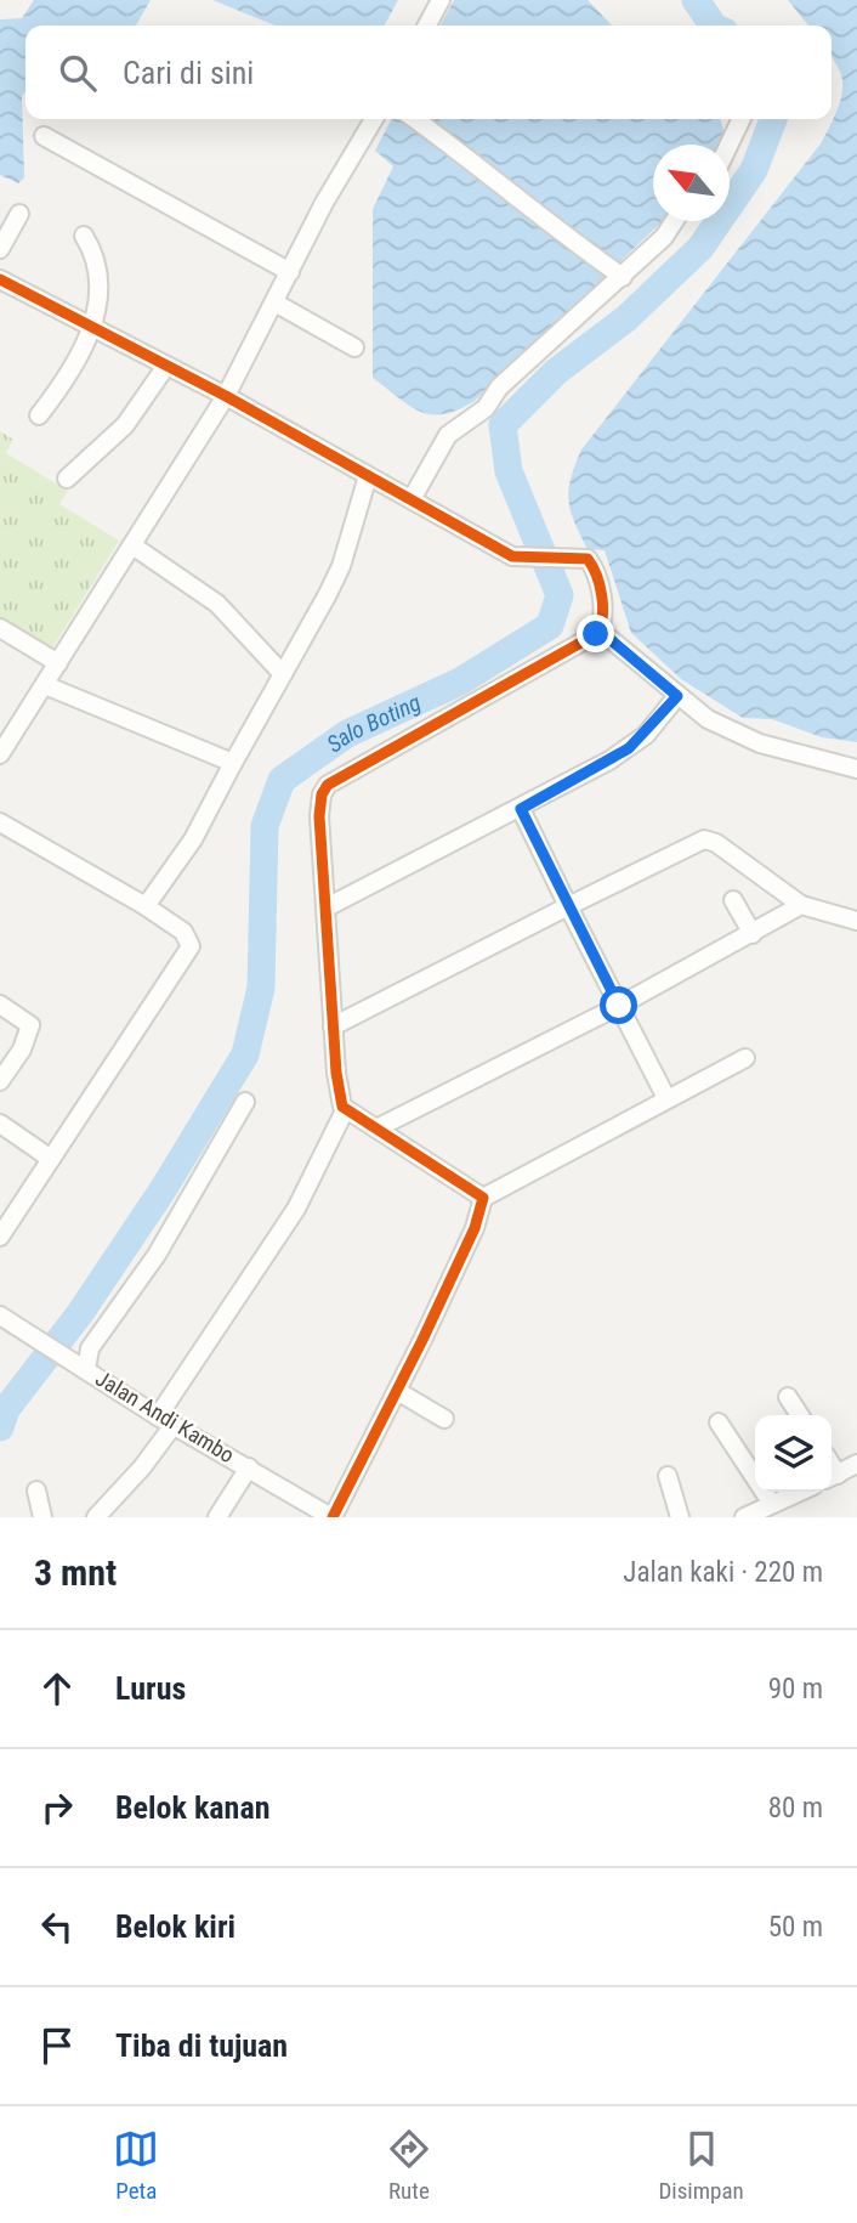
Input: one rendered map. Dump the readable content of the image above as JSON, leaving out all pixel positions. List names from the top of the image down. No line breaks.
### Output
{"streets":{"street":["Jalan Andi Kambo"]},"water":["Salo Boting"],"north":"top left","page":{"search":"Cari di sini","heading":["3 mnt","Jalan kaki · 220 m"],"list":[["Lurus","90 m"],["Belok kanan","80 m"],["Belok kiri","50 m"],"Tiba di tujuan"],"nav":["Peta","Rute","Disimpan"]}}
